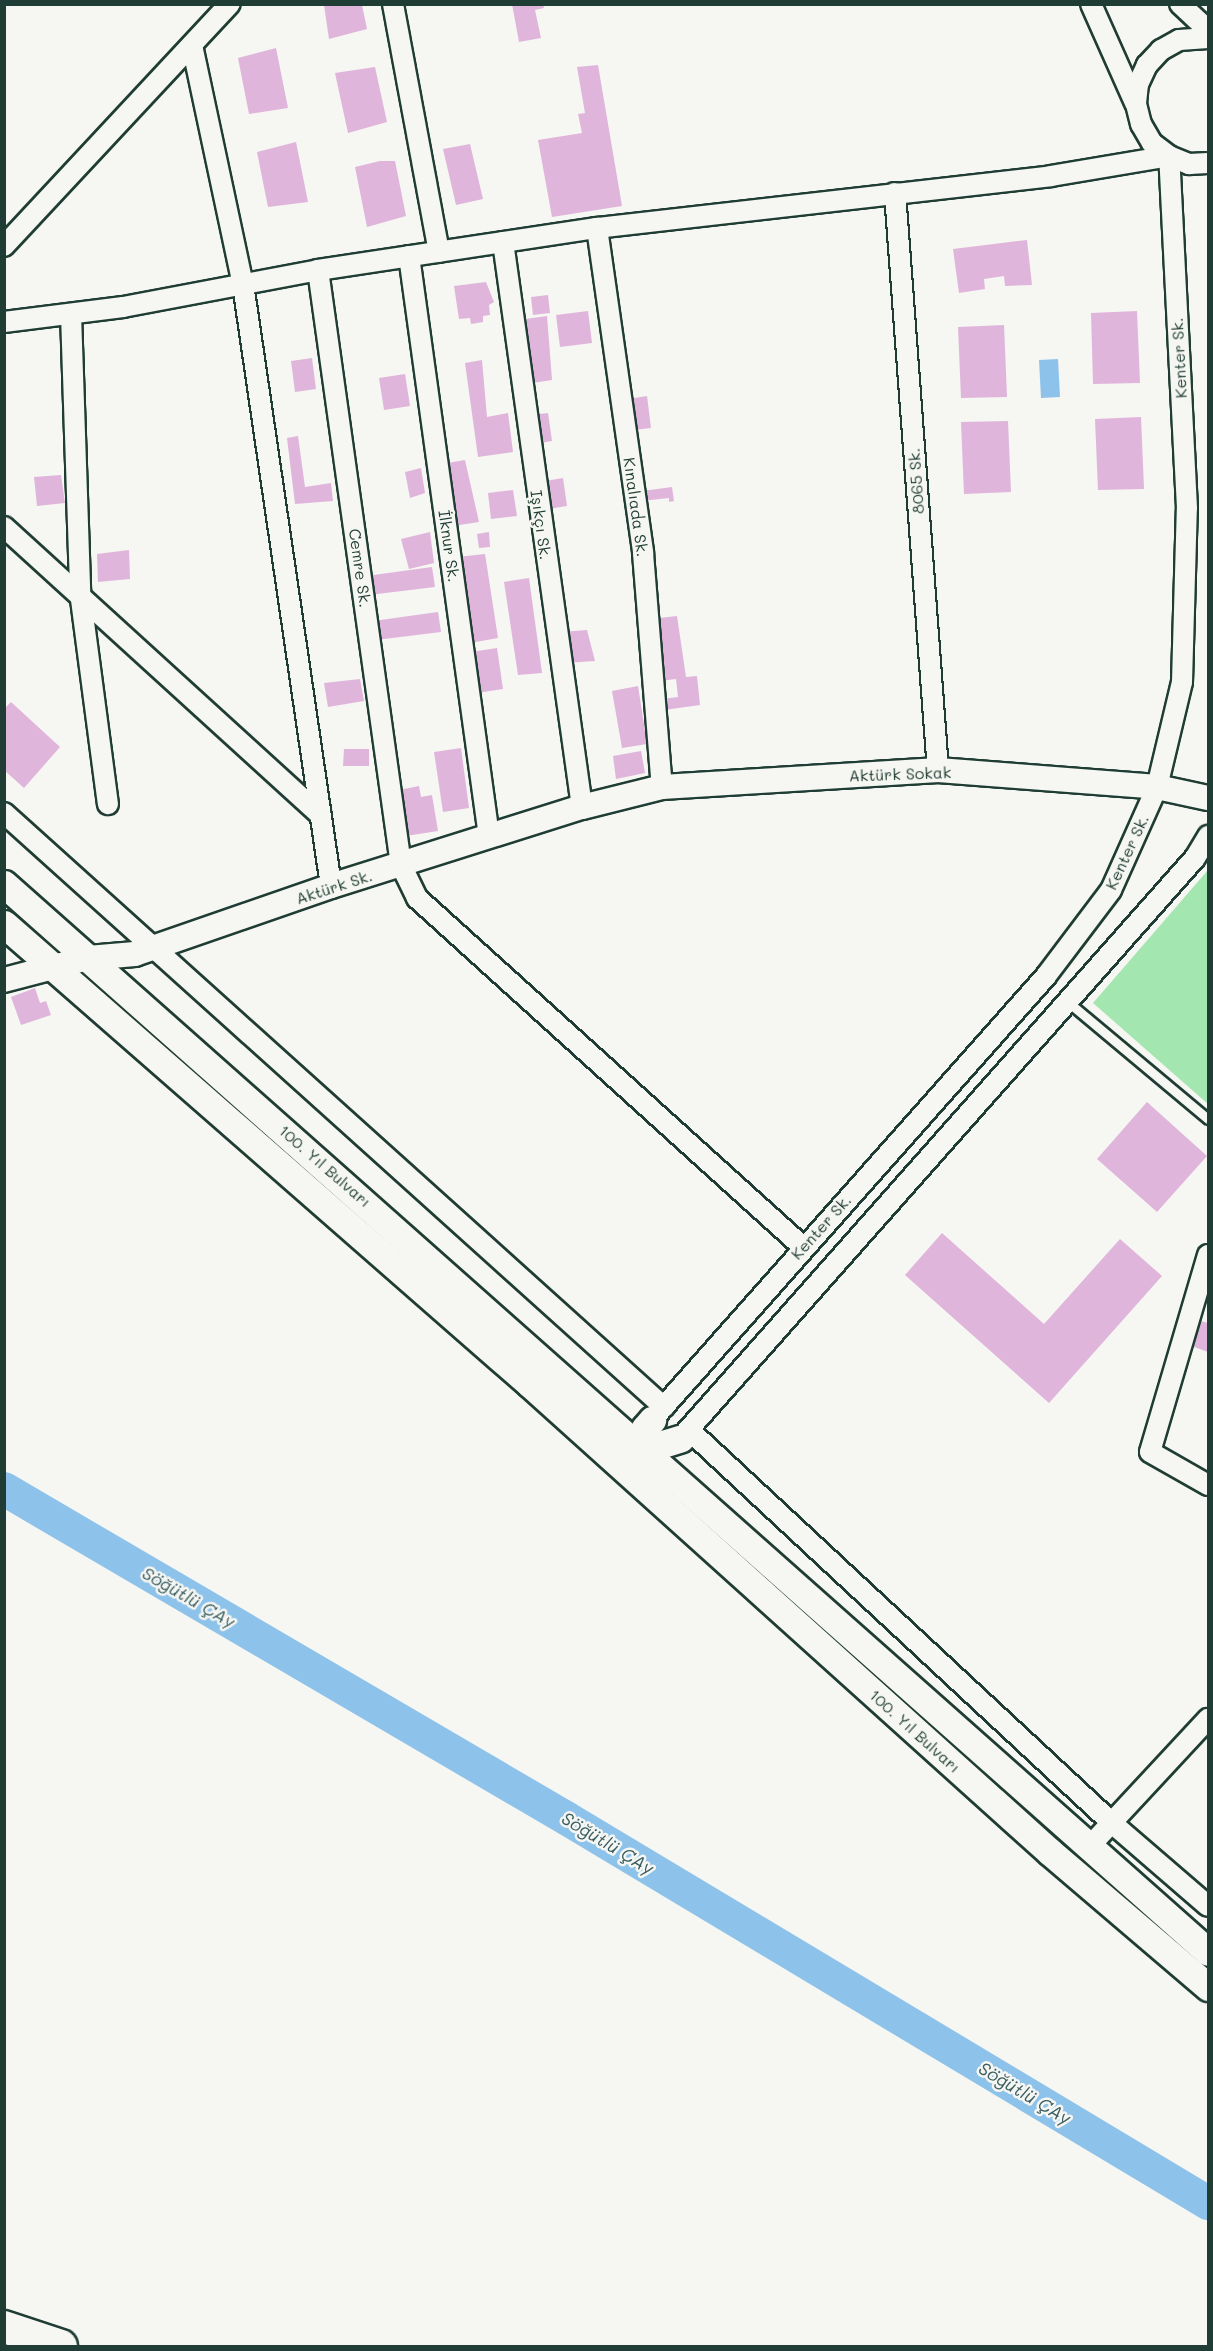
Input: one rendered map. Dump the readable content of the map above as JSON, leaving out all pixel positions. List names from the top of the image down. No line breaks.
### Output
{"streets":{"main road":["100. Yıl Bulvarı"],"street":["Kenter Sk.","8065 Sk.","Kınalıada Sk.","Işıkçı Sk.","İlknur Sk.","Cemre Sk.","Aktürk Sokak","Aktürk Sk."]},"crossings":[["Kenter Sk.","Cemre Sk."],["Kenter Sk.","Aktürk Sokak"],["8065 Sk.","Aktürk Sokak"],["Kınalıada Sk.","Aktürk Sokak"],["Kınalıada Sk.","Aktürk Sk."],["Işıkçı Sk.","Aktürk Sk."],["İlknur Sk.","Aktürk Sk."],["Cemre Sk.","Aktürk Sk."],["Aktürk Sokak","Aktürk Sk."],["Aktürk Sk.","100. Yıl Bulvarı"]],"water":["Söğütlü ÇAy"]}
